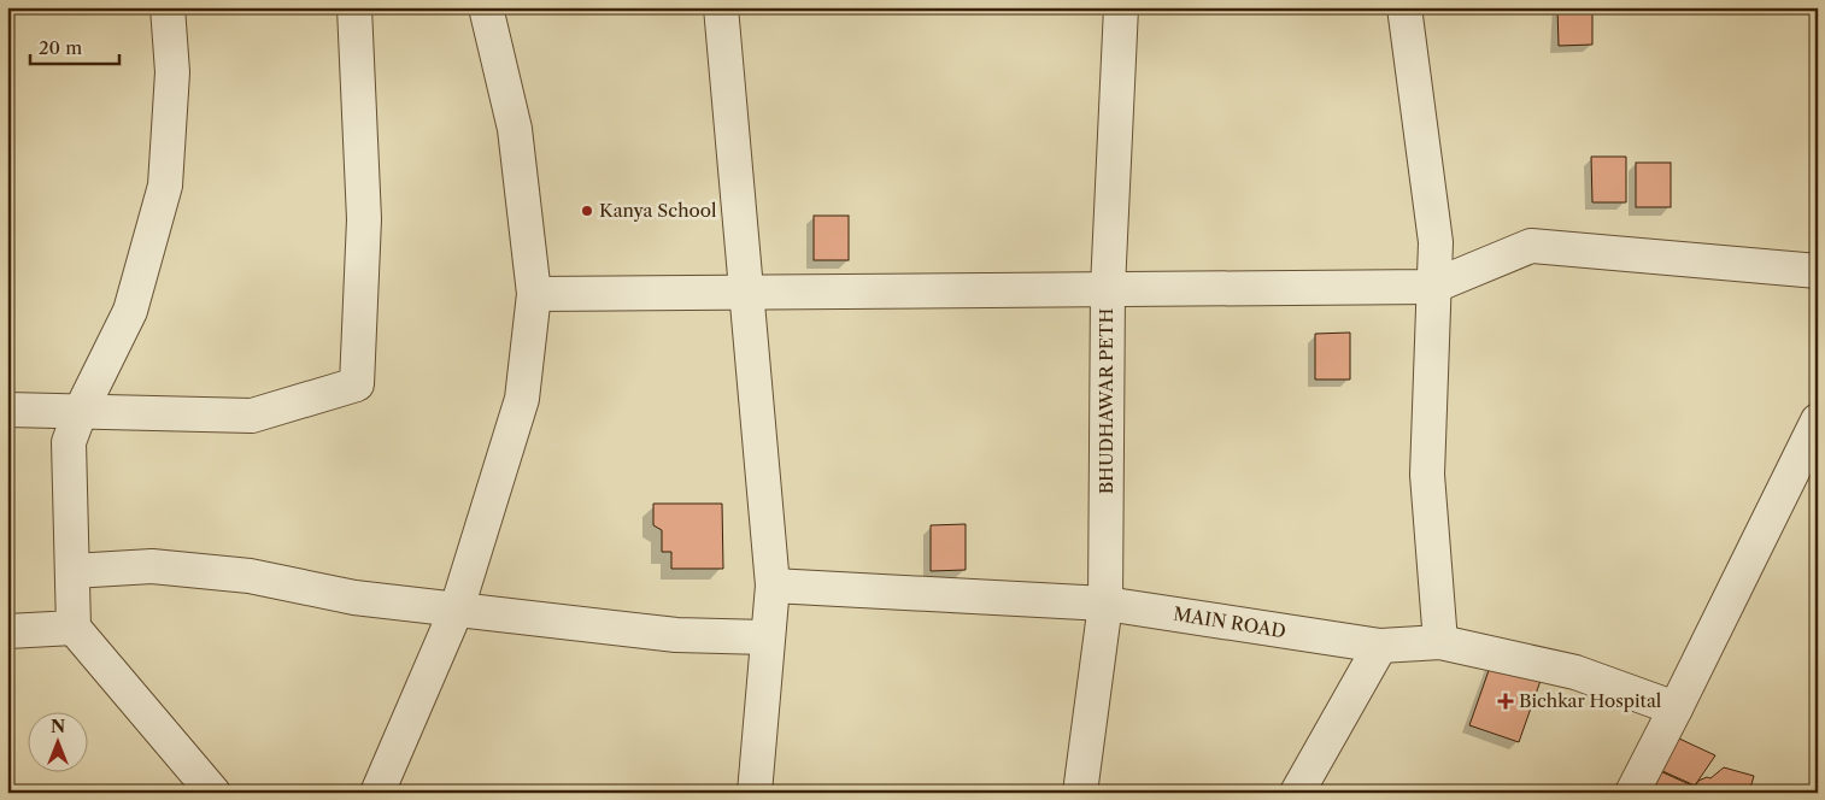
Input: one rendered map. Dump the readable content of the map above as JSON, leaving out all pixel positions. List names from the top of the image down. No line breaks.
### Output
{"streets":{"street":["BHUDHAWAR PETH","MAIN ROAD"]},"crossings":[["BHUDHAWAR PETH","MAIN ROAD"]],"places":{"other":["Kanya School"],"health":["Bichkar Hospital"]},"scale_bar":"20 m","north":"top"}
